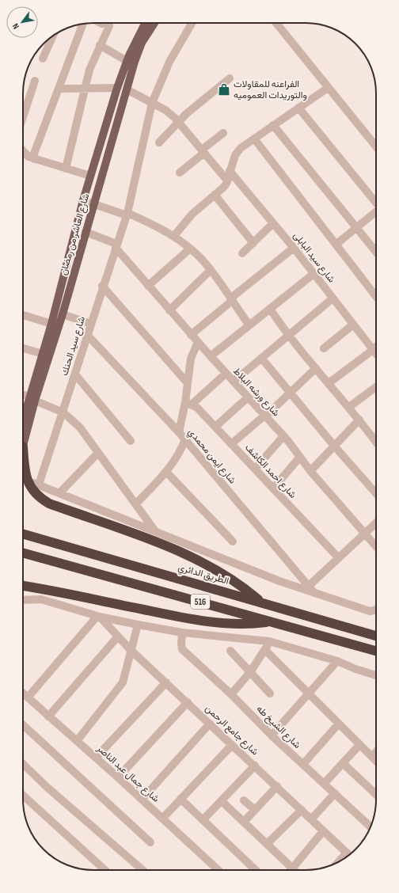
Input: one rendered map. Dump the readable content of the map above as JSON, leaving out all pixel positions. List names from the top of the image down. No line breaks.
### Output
{"streets":{"highway":["الطريق الدائري","516"],"main road":["شارع العاشر من رمضان"],"street":["شارع سيد البابلى","شارع سيد الحنك","شارع ورشه البلاط","شارع ايمن محمدي","شارع احمد الكاشف","شارع الشيخ طه","شارع جامع الرحمن","شارع جمال عبد الناصر"]},"crossings":[["شارع سيد الحنك","شارع ورشه البلاط"],["شارع سيد الحنك","شارع ايمن محمدي"]],"places":{"shop":["الفراعنه للمقاولات والتوريدات العموميه"]},"north":"bottom left"}
